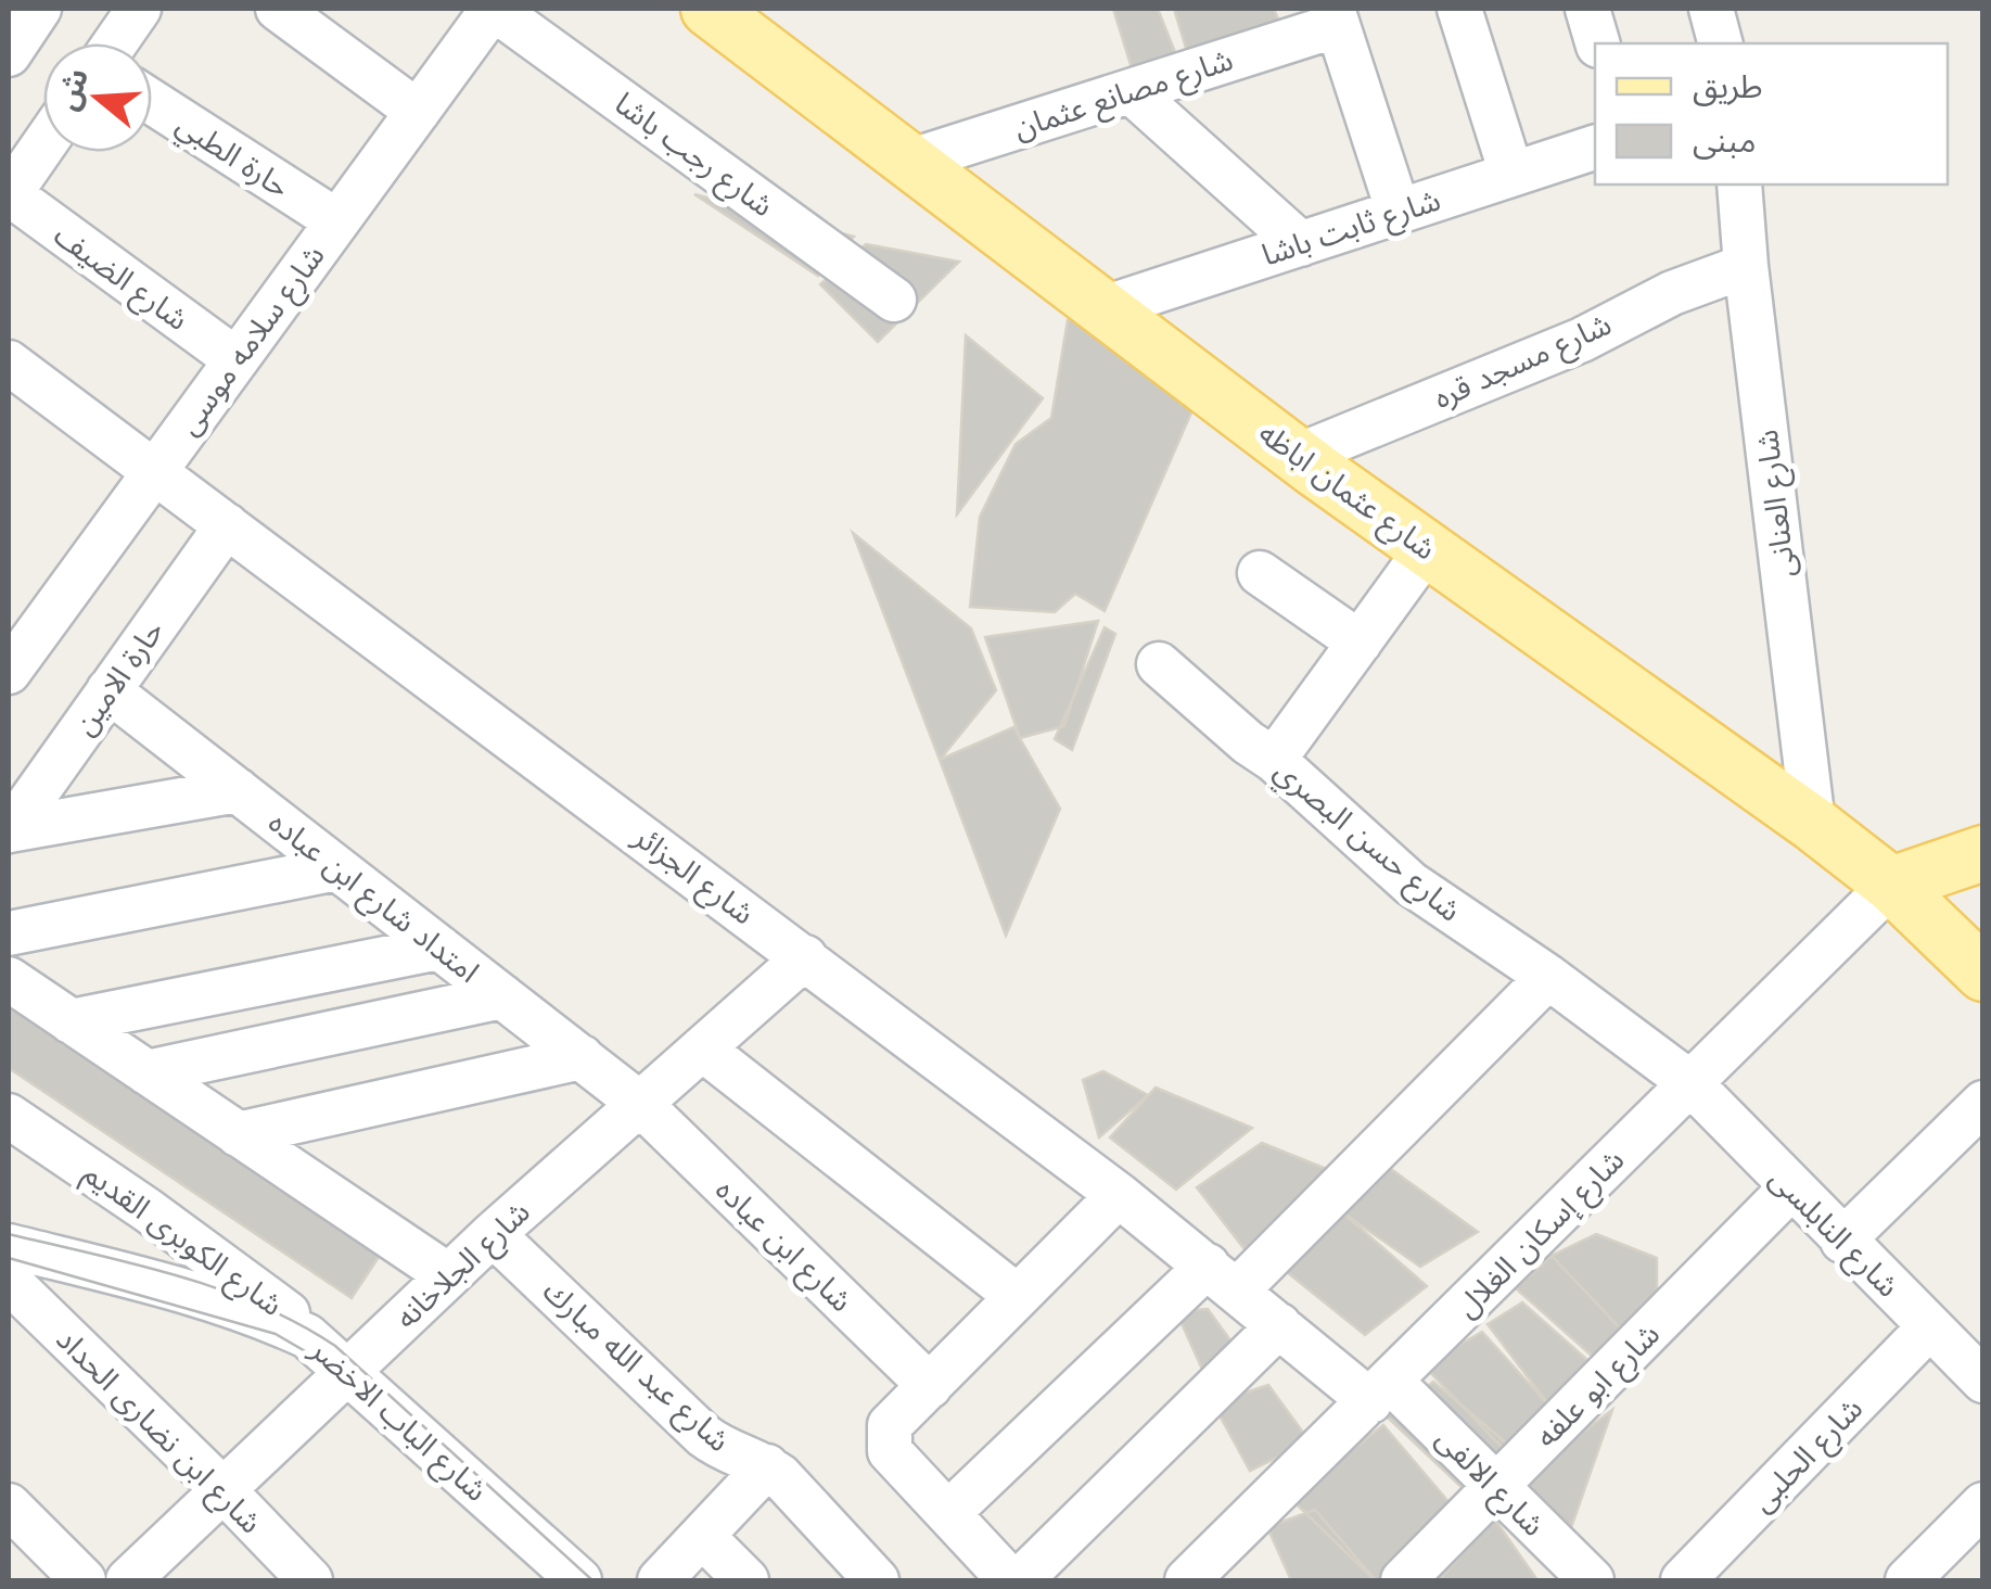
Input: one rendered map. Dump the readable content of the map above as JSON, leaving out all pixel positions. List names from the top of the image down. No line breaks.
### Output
{"streets":{"main road":["شارع عثمان اباظه"],"street":["شارع مصانع عثمان","شارع رجب باشا","حارة الطبي","شارع ثابت باشا","شارع الضيف","شارع سلامه موسى","شارع مسجد قره","شارع العنانى","حارة الامين","شارع حسن البصري","شارع الجزائر","امتداد شارع ابن عباده","شارع النابلسى","شارع إسكان الغلال","شارع الكوبرى القديم","شارع ابن عباده","شارع الجلاخانه","شارع عبد الله مبارك","شارع ابو علفه","شارع الباب الاخضر","شارع ابن نضارى الحداد","شارع الحلبى","شارع الالفى"]},"crossings":[["شارع مصانع عثمان","شارع عثمان اباظه"],["شارع رجب باشا","شارع سلامه موسى"],["حارة الطبي","شارع سلامه موسى"],["شارع ثابت باشا","شارع عثمان اباظه"],["شارع الضيف","شارع سلامه موسى"],["شارع سلامه موسى","شارع الجزائر"],["شارع مسجد قره","شارع عثمان اباظه"],["شارع مسجد قره","شارع العنانى"],["شارع عثمان اباظه","شارع العنانى"],["شارع عثمان اباظه","شارع إسكان الغلال"],["حارة الامين","شارع الجزائر"],["حارة الامين","امتداد شارع ابن عباده"],["شارع حسن البصري","شارع النابلسى"],["شارع حسن البصري","شارع إسكان الغلال"],["شارع الجزائر","شارع إسكان الغلال"],["شارع الجزائر","شارع الجلاخانه"],["شارع الجزائر","شارع الالفى"],["امتداد شارع ابن عباده","شارع ابن عباده"],["امتداد شارع ابن عباده","شارع الجلاخانه"],["شارع النابلسى","شارع إسكان الغلال"],["شارع النابلسى","شارع ابو علفه"],["شارع النابلسى","شارع الحلبى"],["شارع إسكان الغلال","شارع الالفى"],["شارع الكوبرى القديم","شارع الجلاخانه"],["شارع الكوبرى القديم","شارع الباب الاخضر"],["شارع ابن عباده","شارع الجلاخانه"],["شارع الجلاخانه","شارع عبد الله مبارك"],["شارع الجلاخانه","شارع الباب الاخضر"],["شارع الجلاخانه","شارع ابن نضارى الحداد"],["شارع ابو علفه","شارع الالفى"]],"legend":["طريق","مبنى"],"north":"left"}
